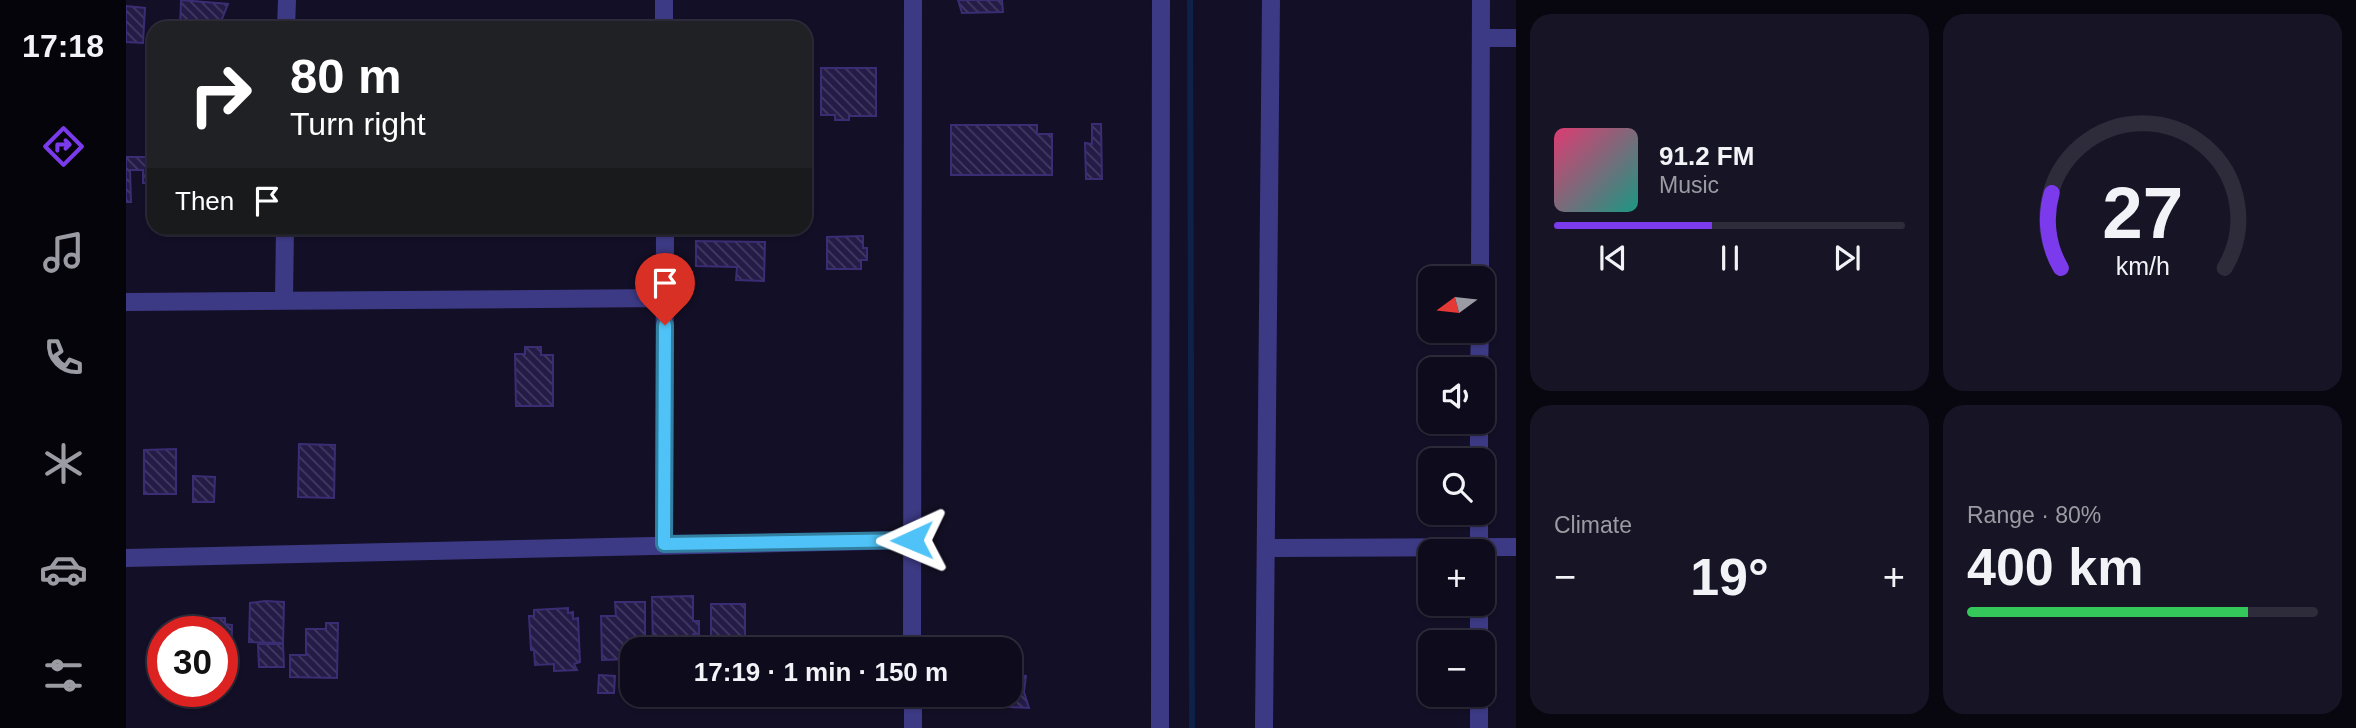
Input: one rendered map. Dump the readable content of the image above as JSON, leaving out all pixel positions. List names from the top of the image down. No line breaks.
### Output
{"north":"left","page":{"tabs":"17:18","turn":["80 m","Turn right"],"song":["91.2 FM","Music"],"then":"Then","map_buttons":["+","−"],"tile":["Climate",["Range · 80%","400 km"]],"heat":["−","19°","+"],"limit":"30","trip":"17:19 · 1 min · 150 m","gauge":["27","km/h"]}}
